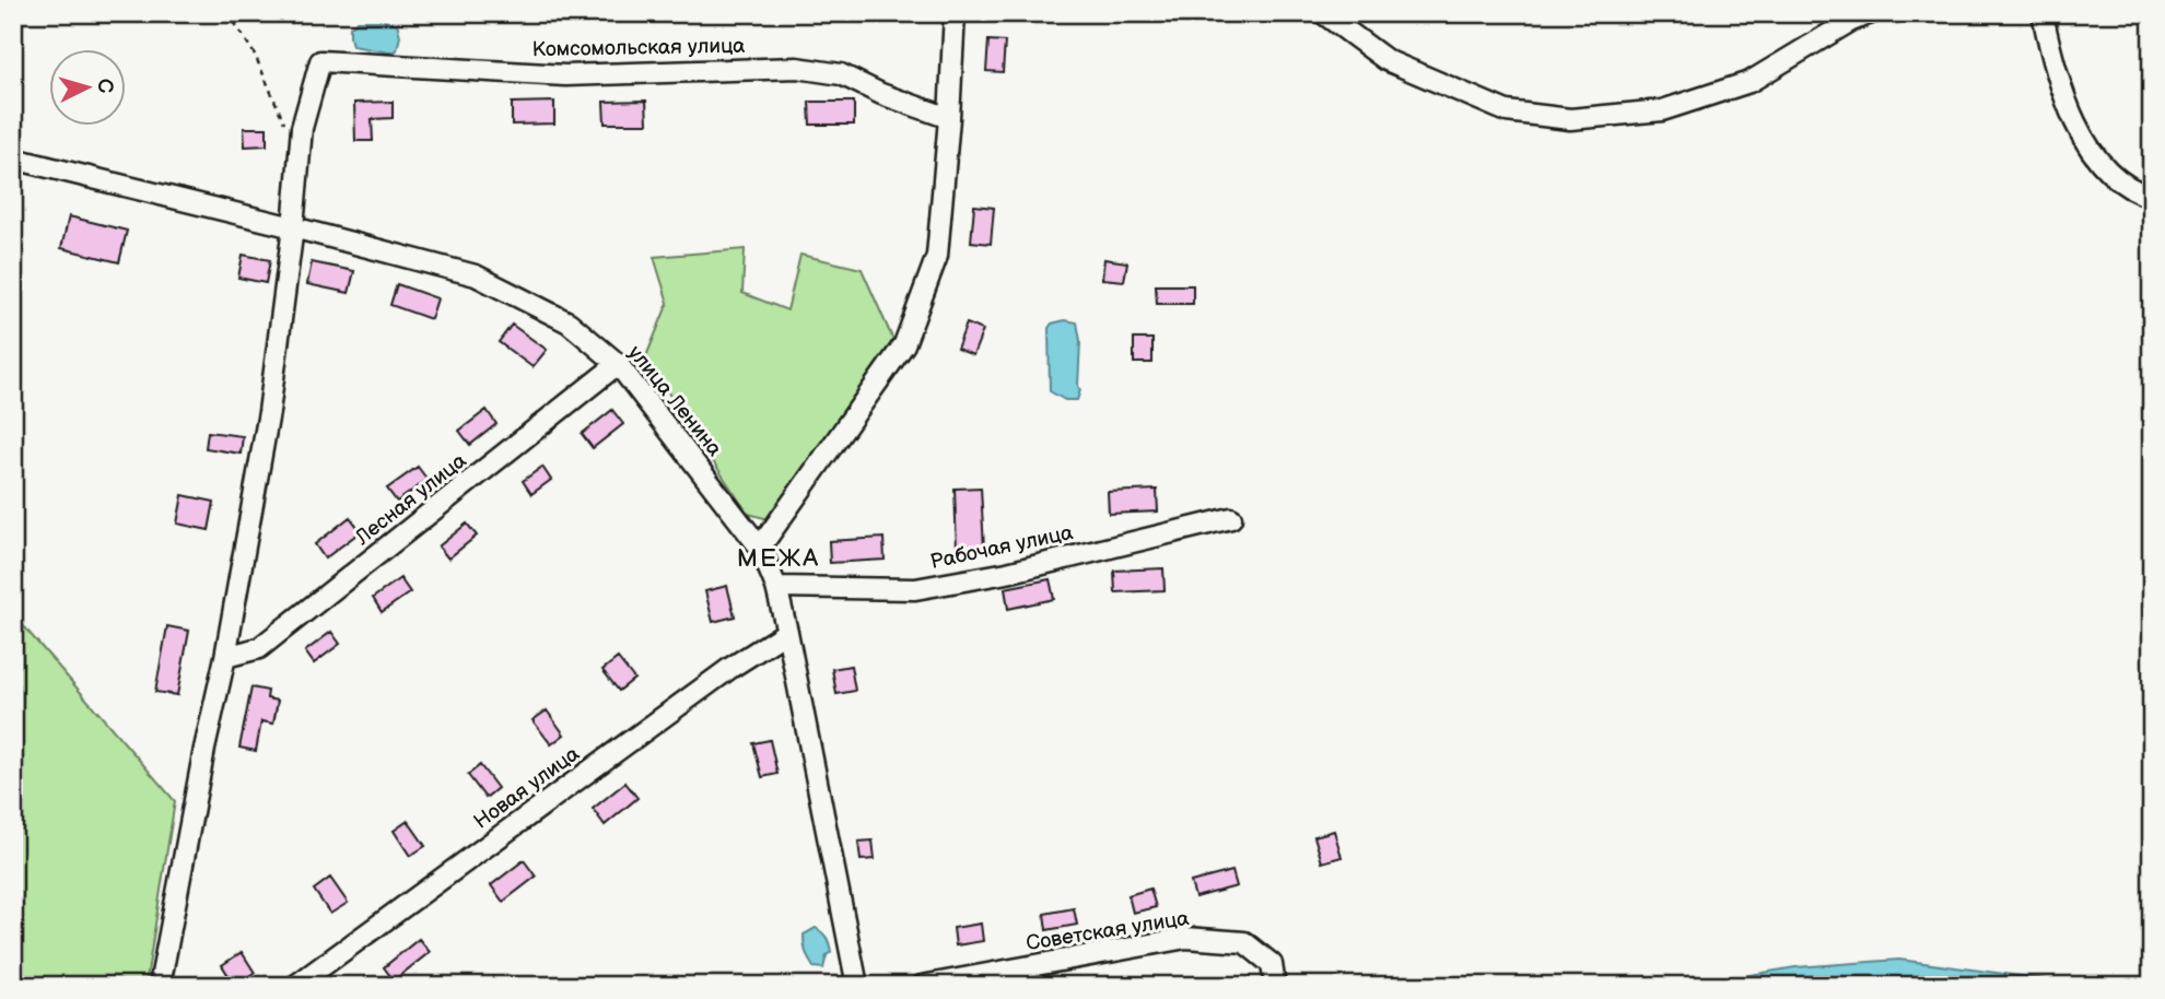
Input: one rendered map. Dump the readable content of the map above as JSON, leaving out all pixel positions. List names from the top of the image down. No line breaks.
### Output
{"streets":{"street":["Комсомольская улица","улица Ленина","Лесная улица","Рабочая улица","Новая улица","Советская улица"]},"crossings":[["Комсомольская улица","улица Ленина"],["улица Ленина","Лесная улица"],["улица Ленина","Рабочая улица"],["улица Ленина","Новая улица"]],"districts":["МЕЖА"],"north":"right"}
